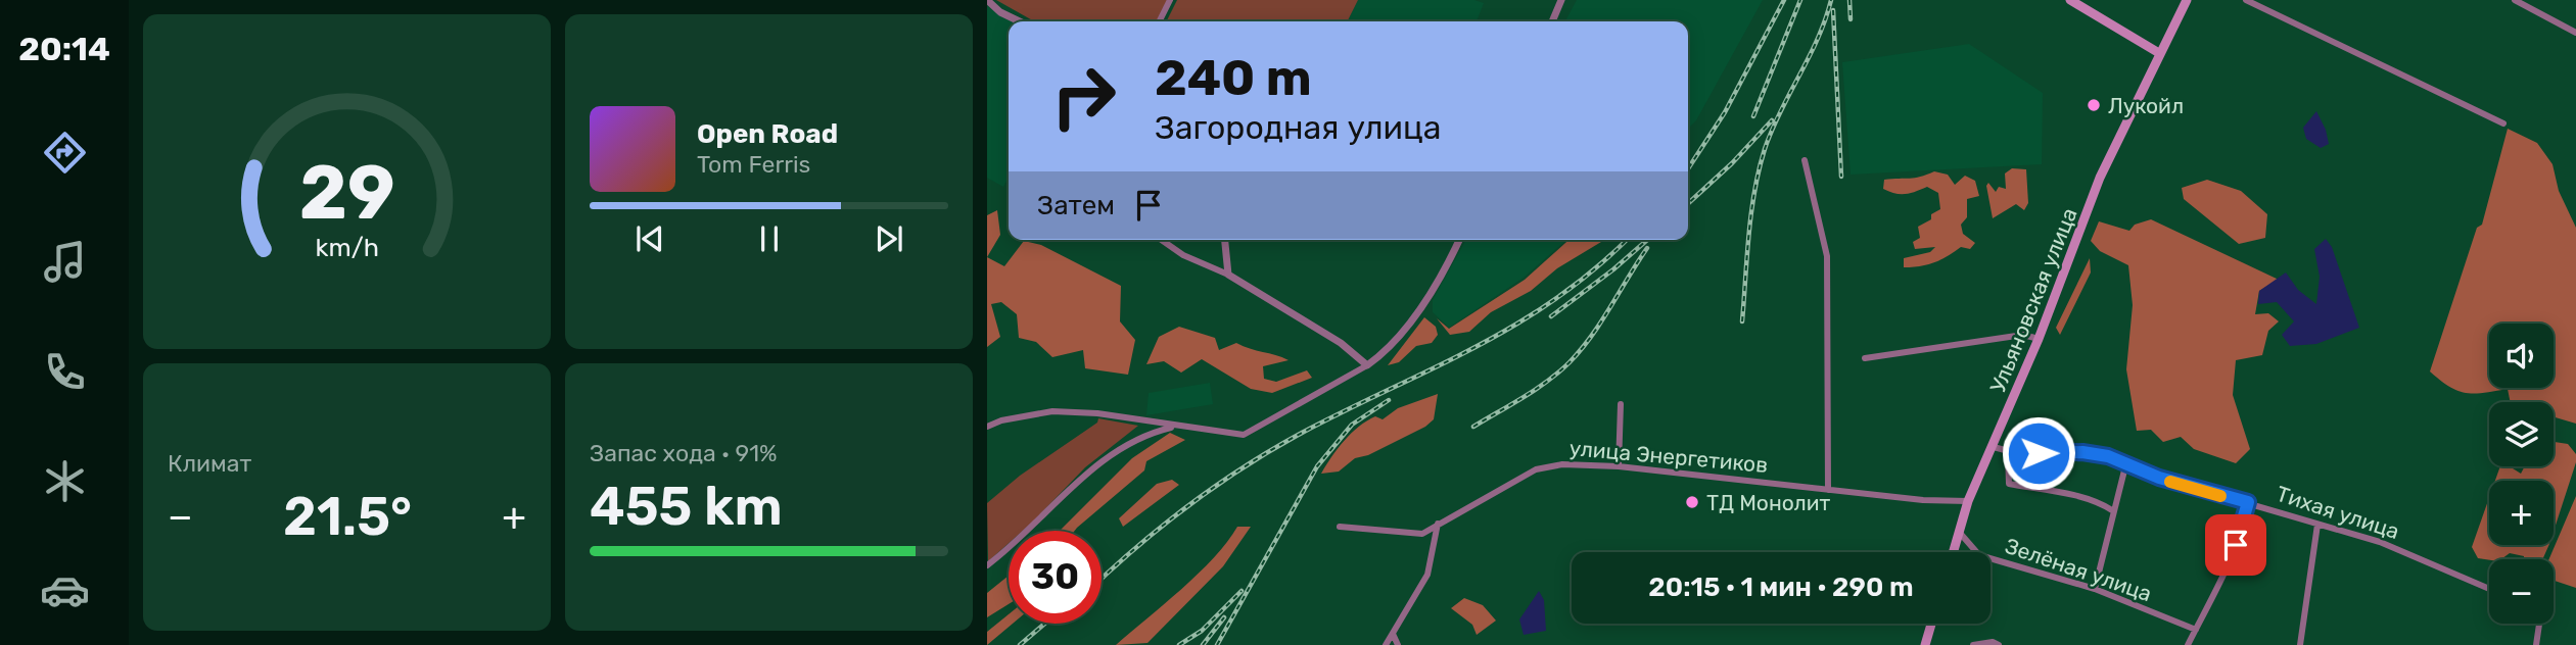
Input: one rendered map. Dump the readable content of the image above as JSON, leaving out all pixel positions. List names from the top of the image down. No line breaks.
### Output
{"streets":{"main road":["Ульяновская улица"],"street":["улица Энергетиков","Тихая улица","Зелёная улица"]},"crossings":[["Ульяновская улица","улица Энергетиков"],["Ульяновская улица","Тихая улица"],["Ульяновская улица","Зелёная улица"]],"places":["Лукойл","ТД Монолит"],"page":{"tabs":"20:14","turn":["240 m","Загородная улица"],"song":["Open Road","Tom Ferris"],"then":"Затем","map_buttons":["+","−"],"tile":["Климат",["Запас хода · 91%","455 km"]],"heat":["−","21.5°","+"],"limit":"30","trip":"20:15 · 1 мин · 290 m","gauge":["29","km/h"]}}
